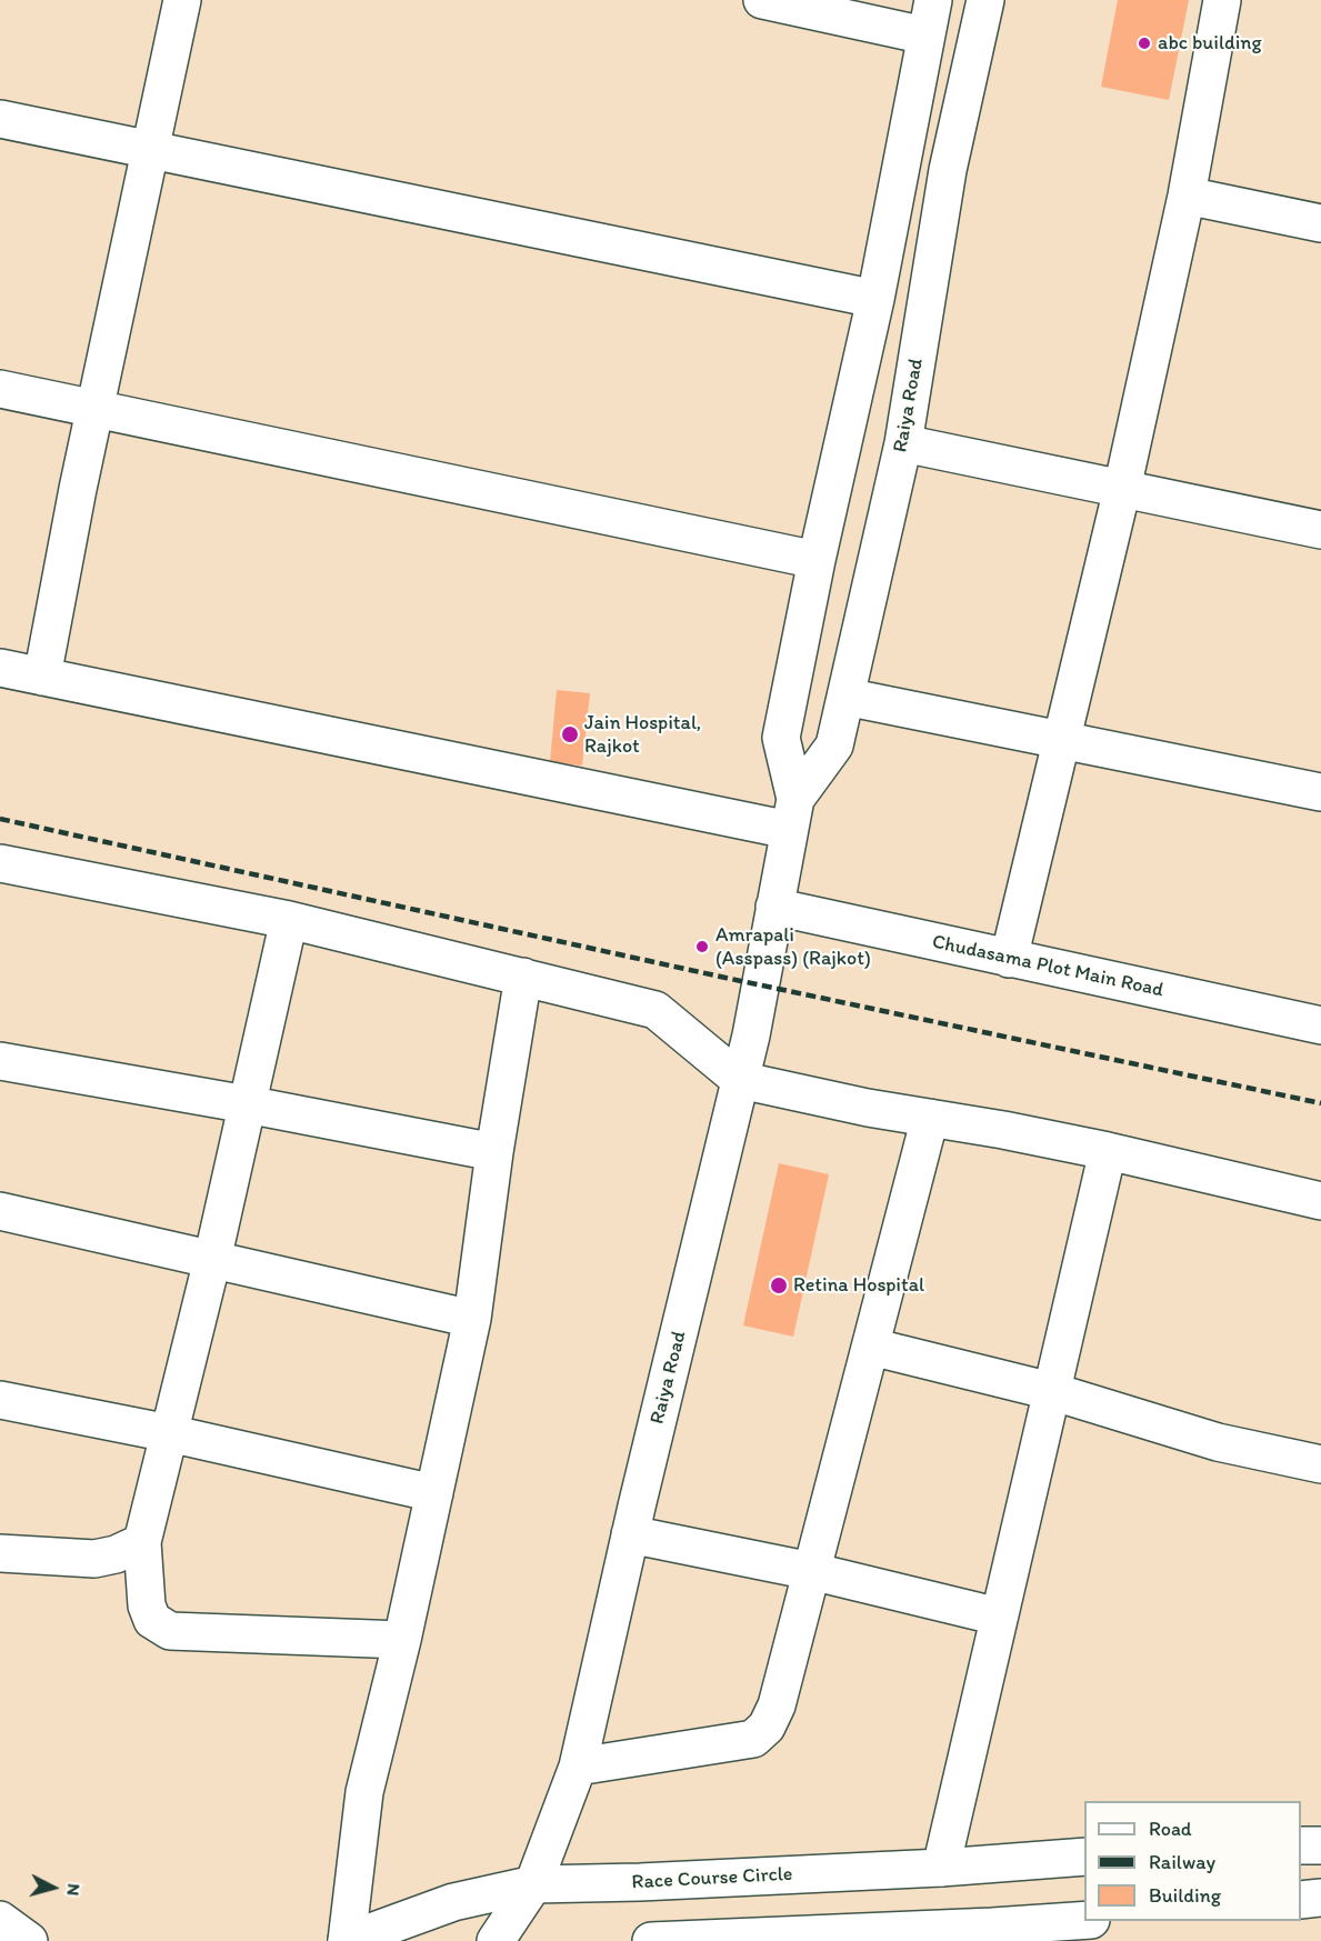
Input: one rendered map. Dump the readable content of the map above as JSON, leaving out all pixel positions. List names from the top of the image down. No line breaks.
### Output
{"streets":{"street":["Raiya Road","Chudasama Plot Main Road","Race Course Circle"]},"crossings":[["Raiya Road","Chudasama Plot Main Road"],["Raiya Road","Race Course Circle"]],"places":["abc building","Jain Hospital, Rajkot","Amrapali (Asspass) (Rajkot)","Retina Hospital"],"legend":["Road","Railway","Building"],"north":"right"}
